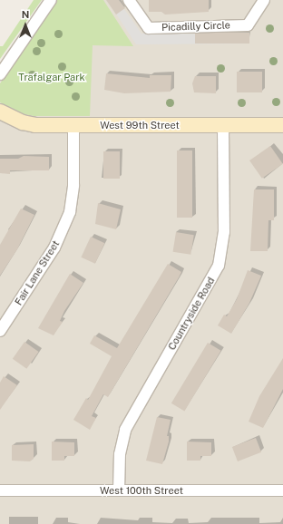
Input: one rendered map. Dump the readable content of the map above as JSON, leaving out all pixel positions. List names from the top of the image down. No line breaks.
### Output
{"streets":{"street":["Picadilly Circle","West 99th Street","Fair Lane Street","Countryside Road","West 100th Street"]},"crossings":[["West 99th Street","Fair Lane Street"],["West 99th Street","Countryside Road"],["Countryside Road","West 100th Street"]],"parks":["Trafalgar Park"],"north":"top"}
